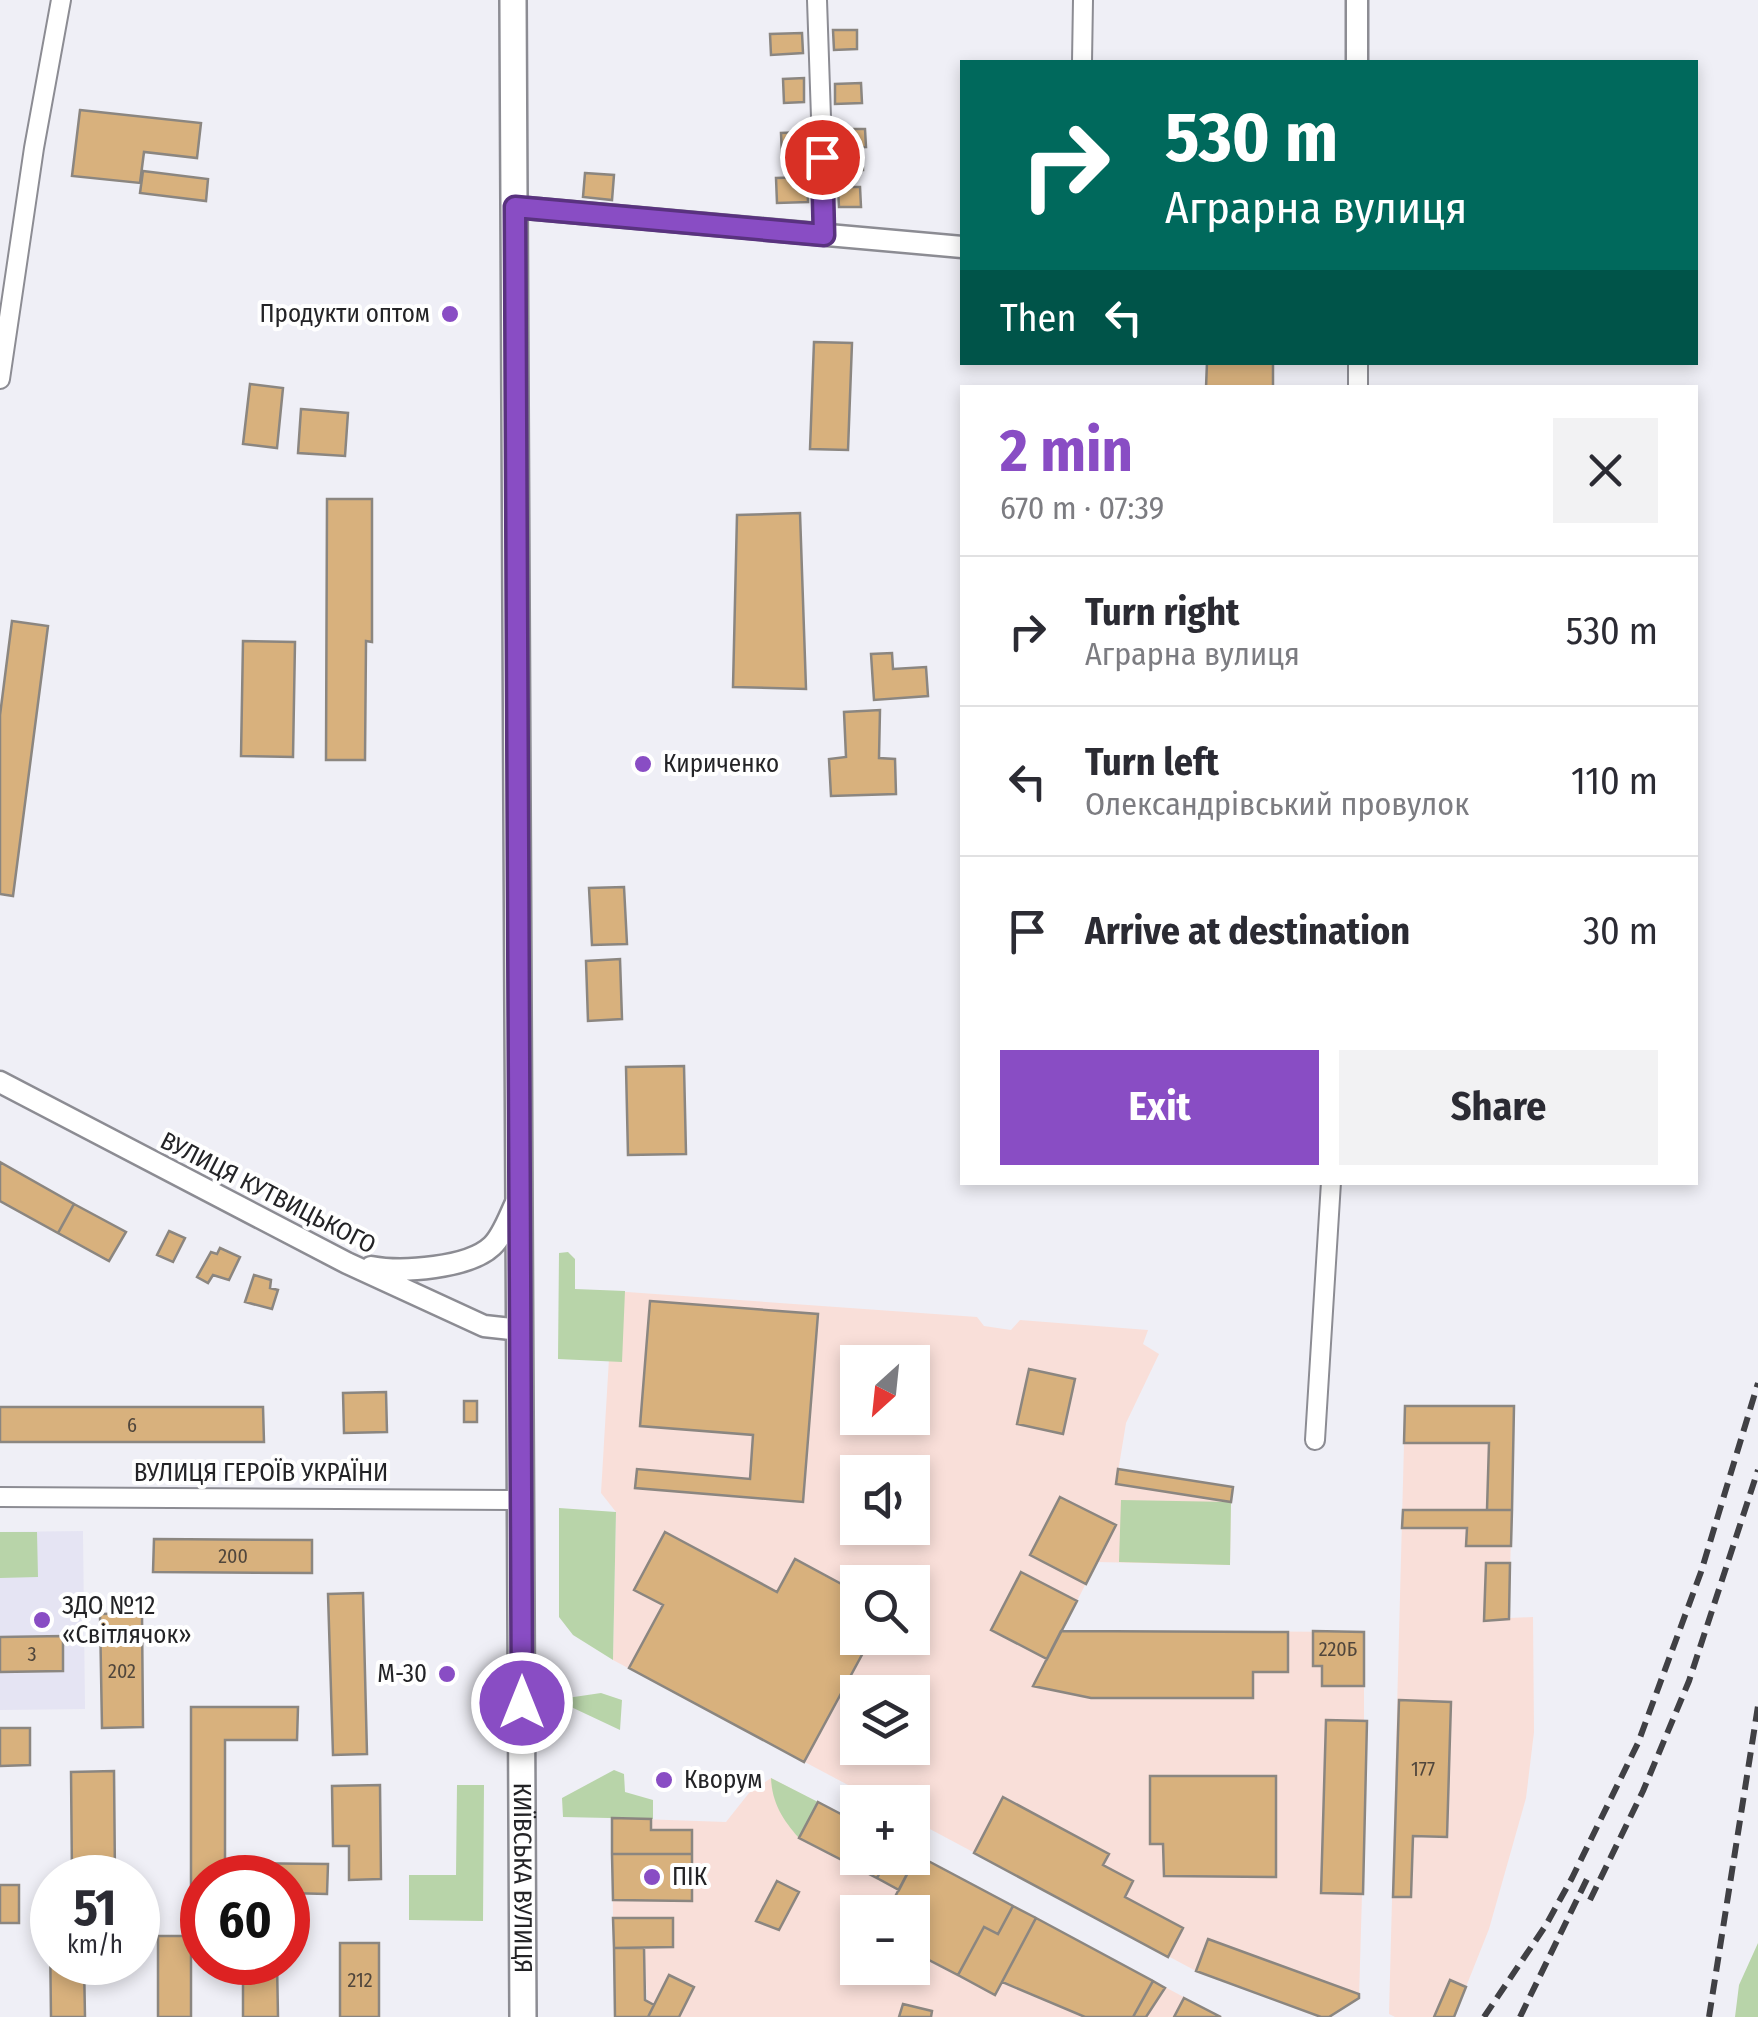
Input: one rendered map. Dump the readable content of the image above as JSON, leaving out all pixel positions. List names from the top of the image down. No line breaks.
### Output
{"streets":{"main road":["КИЇВСЬКА ВУЛИЦЯ"],"street":["ВУЛИЦЯ КУТВИЦЬКОГО","ВУЛИЦЯ ГЕРОЇВ УКРАЇНИ"]},"crossings":[["ВУЛИЦЯ КУТВИЦЬКОГО","КИЇВСЬКА ВУЛИЦЯ"],["ВУЛИЦЯ ГЕРОЇВ УКРАЇНИ","КИЇВСЬКА ВУЛИЦЯ"]],"places":["Продукти оптом","Кириченко","ЗДО №12 «Світлячок»","М-30","Кворум","ПІК"],"house_numbers":["6","200","220Б","3","202","177","212"],"north":"bottom left","page":{"turn":["530 m","Аграрна вулиця"],"then":"Then","heading":["2 min","670 m · 07:39"],"list":[{"name":"Turn right","note":"Аграрна вулиця","value":"530 m"},{"name":"Turn left","note":"Олександрівський провулок","value":"110 m"},{"name":"Arrive at destination","value":"30 m"}],"buttons":["Exit","Share"],"map_buttons":["+","−"],"speed":"51 km/h","limit":"60"}}
